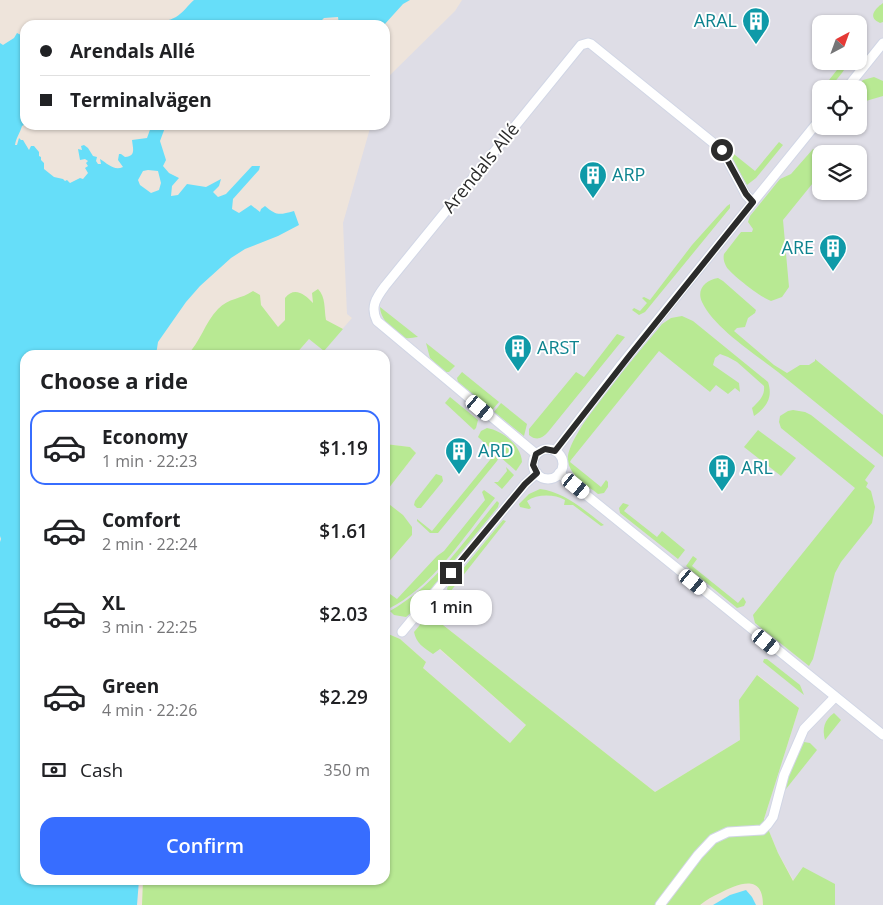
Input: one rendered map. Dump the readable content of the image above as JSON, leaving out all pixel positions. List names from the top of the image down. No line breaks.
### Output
{"streets":{"street":["Arendals Allé"]},"places":{"building":["ARAL","ARP","ARE","ARST","ARD","ARL"]},"north":"top right","page":{"banner":["Arendals Allé","Terminalvägen"],"heading":"Choose a ride","list":[{"name":"Economy","note":"1 min · 22:23","value":"$1.19"},{"name":"Comfort","note":"2 min · 22:24","value":"$1.61"},{"name":"XL","note":"3 min · 22:25","value":"$2.03"},{"name":"Green","note":"4 min · 22:26","value":"$2.29"}],"bubble":"1 min","pay":["Cash","350 m"],"buttons":"Confirm"}}
